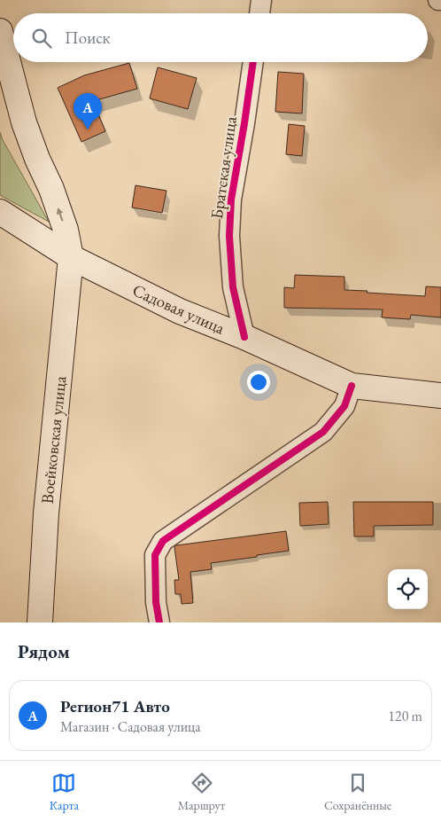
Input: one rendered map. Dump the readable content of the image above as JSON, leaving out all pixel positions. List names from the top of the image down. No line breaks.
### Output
{"streets":{"main road":["Садовая улица","Воейковская улица"],"street":["Братская улица"]},"crossings":[["Братская улица","Садовая улица"],["Садовая улица","Воейковская улица"]],"page":{"search":"Поиск","pins":"A","heading":"Рядом","list":[{"mark":"A","name":"Регион71 Авто","note":"Магазин · Садовая улица","value":"120 m"}],"nav":["Карта","Маршрут","Сохранённые"]}}
